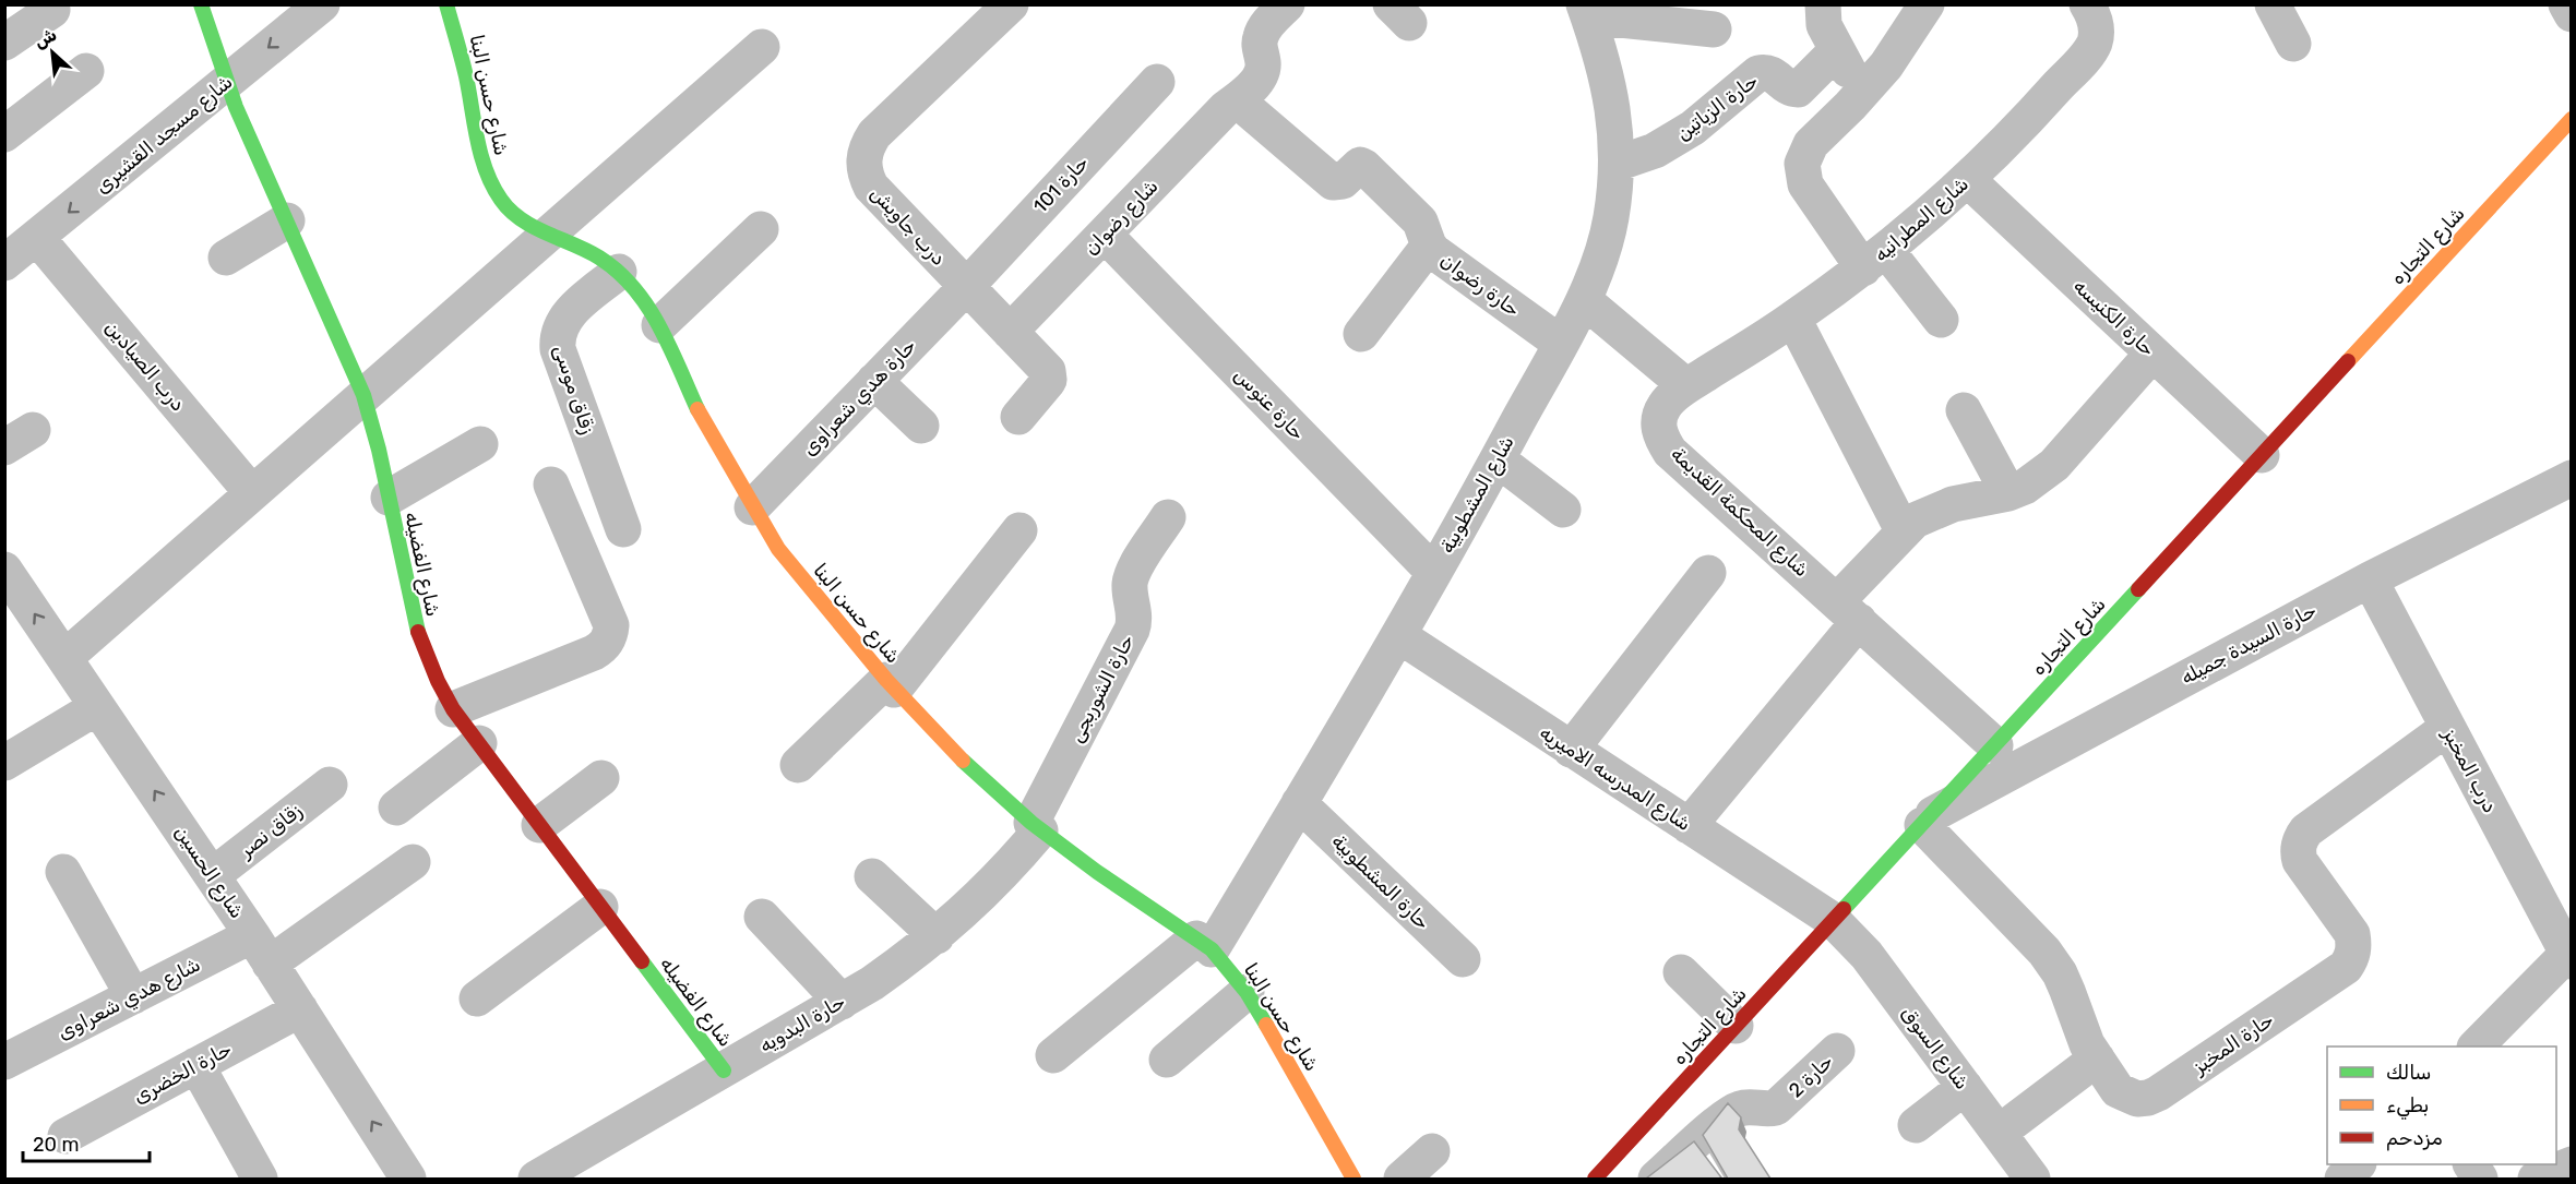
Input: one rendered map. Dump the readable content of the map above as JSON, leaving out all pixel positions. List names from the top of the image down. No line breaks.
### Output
{"streets":{"street":["شارع حسن البنا","حارة الزياتين","شارع مسجد القشيرى","حارة 101","شارع رضوان","شارع المطرانيه","درب جاويش","شارع التجاره","حارة رضوان","حارة الكنيسه","درب الصيادين","زقاق موسى","حارة هدي شعراوى","حارة عنوس","شارع المشطوبية","شارع المحكمة القديمة","شارع الفضيله","حارة السيدة جميله","حارة الشوربجى","درب المخبز","شارع المدرسه الاميريه","زقاق نصر","شارع الحسين","حارة المشطوبية","شارع هدي شعراوى","حارة البدويه","حارة المخبز","شارع السوق","حارة الخضرى","حارة 2"]},"crossings":[["شارع حسن البنا","زقاق موسى"],["شارع حسن البنا","حارة هدي شعراوى"],["شارع حسن البنا","شارع المشطوبية"],["شارع حسن البنا","حارة الشوربجى"],["شارع حسن البنا","حارة البدويه"],["حارة الزياتين","شارع المشطوبية"],["شارع مسجد القشيرى","درب الصيادين"],["شارع مسجد القشيرى","شارع الفضيله"],["حارة 101","درب جاويش"],["حارة 101","حارة هدي شعراوى"],["شارع رضوان","درب جاويش"],["شارع رضوان","حارة رضوان"],["شارع رضوان","حارة عنوس"],["شارع المطرانيه","حارة الكنيسه"],["شارع المطرانيه","شارع المحكمة القديمة"],["درب جاويش","حارة هدي شعراوى"],["شارع التجاره","حارة الكنيسه"],["شارع التجاره","شارع المحكمة القديمة"],["شارع التجاره","حارة السيدة جميله"],["شارع التجاره","شارع المدرسه الاميريه"],["شارع التجاره","حارة المخبز"],["شارع التجاره","شارع السوق"],["حارة رضوان","شارع المشطوبية"],["حارة عنوس","شارع المشطوبية"],["شارع المشطوبية","شارع المدرسه الاميريه"],["شارع المشطوبية","حارة المشطوبية"],["شارع الفضيله","حارة البدويه"],["حارة السيدة جميله","درب المخبز"],["حارة السيدة جميله","حارة المخبز"],["حارة الشوربجى","حارة البدويه"],["درب المخبز","حارة المخبز"],["شارع المدرسه الاميريه","شارع السوق"],["زقاق نصر","شارع الحسين"],["شارع الحسين","شارع هدي شعراوى"],["شارع الحسين","حارة الخضرى"]],"legend":["سالك","بطيء","مزدحم"],"scale_bar":"20 m","north":"top left"}
